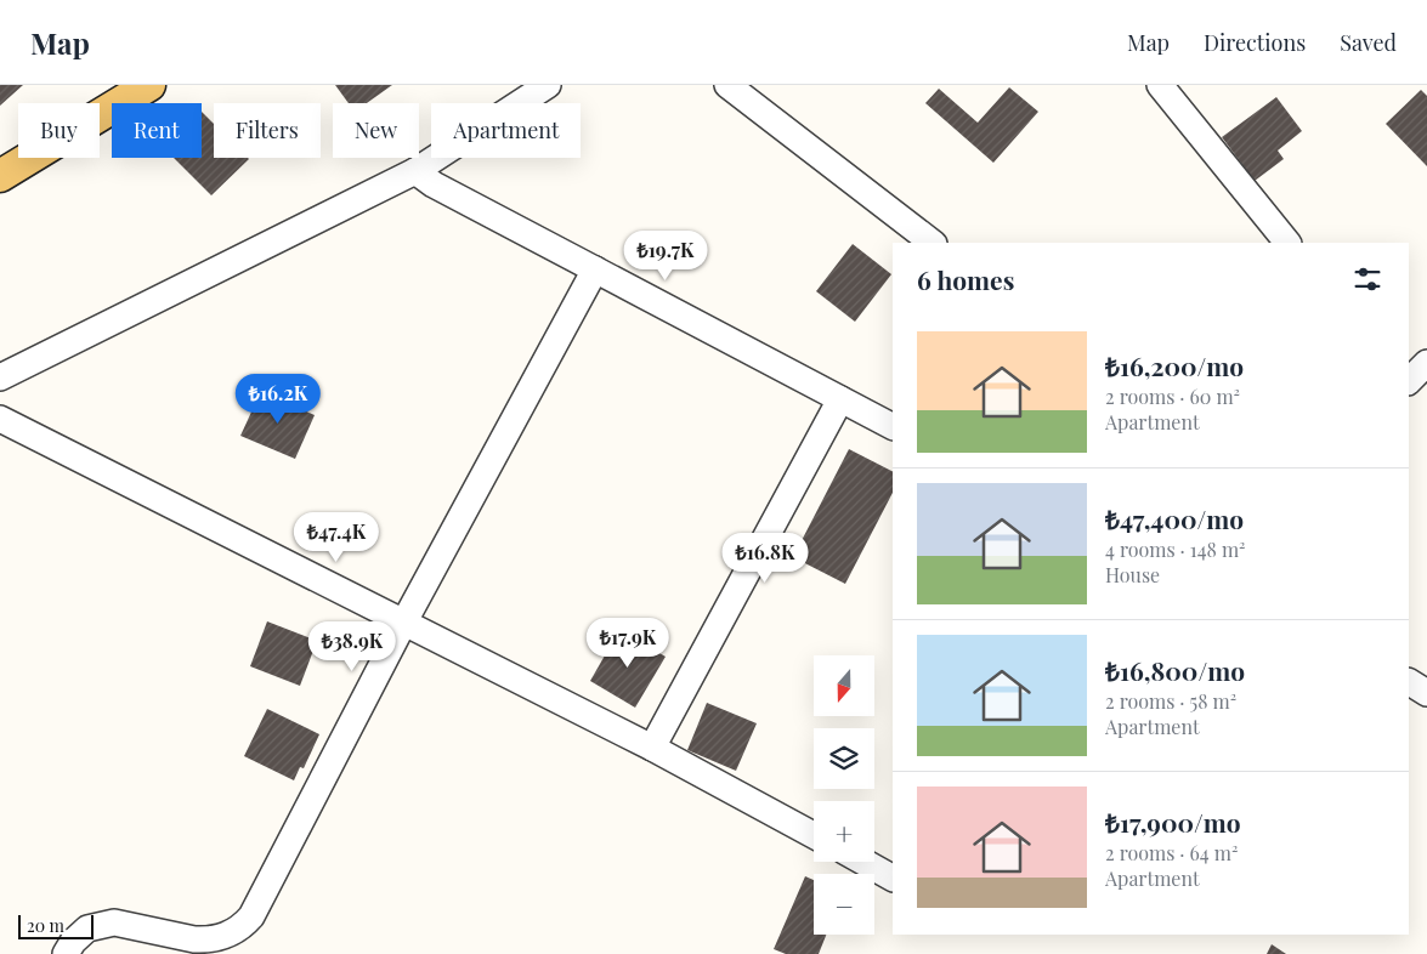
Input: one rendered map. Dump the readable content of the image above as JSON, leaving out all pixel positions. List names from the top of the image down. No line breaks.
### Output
{"scale_bar":"20 m","north":"bottom","page":{"header":"Map","nav":["Map","Directions","Saved"],"chip":["Buy","Rent","Filters","New","Apartment"],"price":["₺19.7K","₺16.2K","₺47.4K","₺16.8K","₺17.9K","₺38.9K"],"heading":"6 homes","list":[{"name":"₺16,200/mo","note":"2 rooms · 60 m² · Apartment"},{"name":"₺47,400/mo","note":"4 rooms · 148 m² · House"},{"name":"₺16,800/mo","note":"2 rooms · 58 m² · Apartment"},{"name":"₺17,900/mo","note":"2 rooms · 64 m² · Apartment"}],"map_buttons":["+","−"],"scale":"20 m"}}
